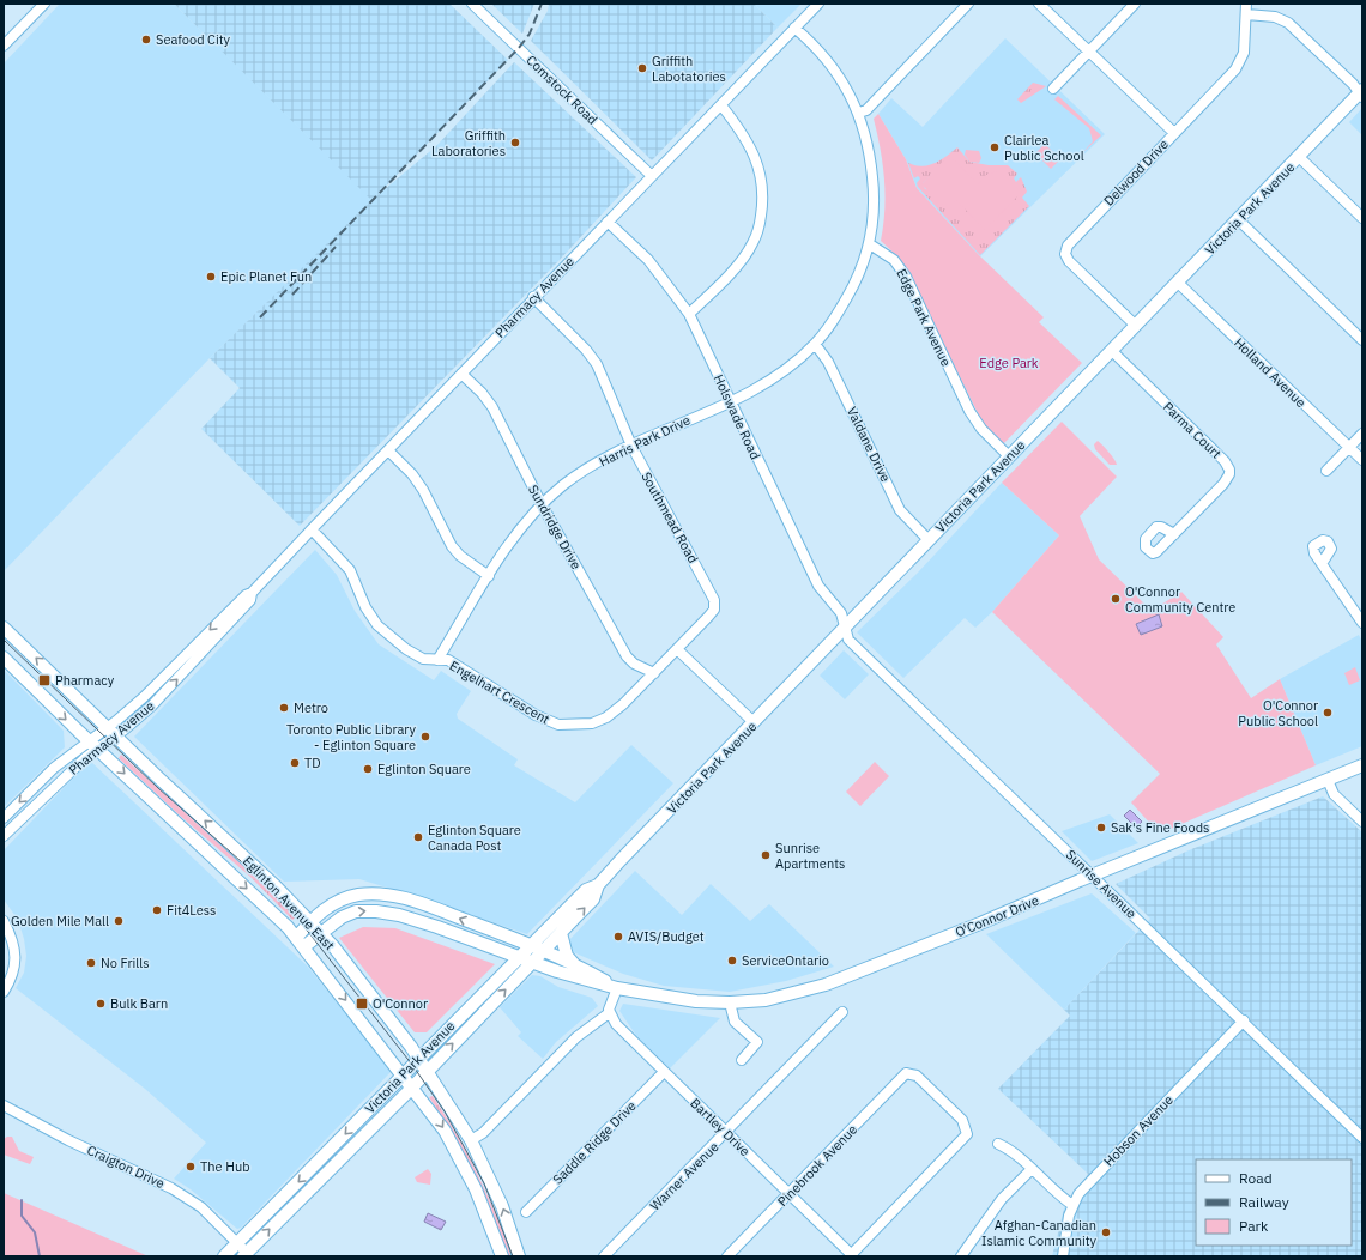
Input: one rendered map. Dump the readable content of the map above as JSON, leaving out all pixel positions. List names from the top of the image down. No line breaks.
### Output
{"streets":{"main road":["Victoria Park Avenue","Eglinton Avenue East","O'Connor Drive"],"street":["Comstock Road","Delwood Drive","Pharmacy Avenue","Edge Park Avenue","Holland Avenue","Holswade Road","Parma Court","Harris Park Drive","Valdane Drive","Southmead Road","Sundridge Drive","Engelhart Crescent","Sunrise Avenue","Bartley Drive","Hobson Avenue","Saddle Ridge Drive","Pinebrook Avenue","Craigton Drive","Warner Avenue"]},"crossings":[["Comstock Road","Pharmacy Avenue"],["Delwood Drive","Victoria Park Avenue"],["Victoria Park Avenue","Edge Park Avenue"],["Victoria Park Avenue","Holland Avenue"],["Victoria Park Avenue","Holswade Road"],["Victoria Park Avenue","Parma Court"],["Victoria Park Avenue","Valdane Drive"],["Victoria Park Avenue","Sunrise Avenue"],["Victoria Park Avenue","Eglinton Avenue East"],["Victoria Park Avenue","O'Connor Drive"],["Victoria Park Avenue","Craigton Drive"],["Pharmacy Avenue","Holswade Road"],["Pharmacy Avenue","Southmead Road"],["Pharmacy Avenue","Sundridge Drive"],["Pharmacy Avenue","Engelhart Crescent"],["Pharmacy Avenue","Eglinton Avenue East"],["Edge Park Avenue","Harris Park Drive"],["Holswade Road","Harris Park Drive"],["Holswade Road","Sunrise Avenue"],["Harris Park Drive","Valdane Drive"],["Harris Park Drive","Southmead Road"],["Harris Park Drive","Sundridge Drive"],["Harris Park Drive","Engelhart Crescent"],["Southmead Road","Engelhart Crescent"],["Sundridge Drive","Engelhart Crescent"],["Sunrise Avenue","O'Connor Drive"],["Sunrise Avenue","Hobson Avenue"],["Bartley Drive","Saddle Ridge Drive"],["Bartley Drive","Pinebrook Avenue"],["Bartley Drive","Warner Avenue"]],"parks":["Edge Park"],"places":{"other":["Seafood City","Griffith Labotatories","Griffith Laboratories","Clairlea Public School","Epic Planet Fun","O'Connor Community Centre","Metro","O'Connor Public School","Toronto Public Library - Eglinton Square","TD","Eglinton Square","Sak's Fine Foods","Eglinton Square Canada Post","Sunrise Apartments","Fit4Less","Golden Mile Mall","AVIS/Budget","ServiceOntario","No Frills","Bulk Barn","The Hub","Afghan-Canadian Islamic Community"],"transit":["Pharmacy","O'Connor"]},"legend":["Road","Railway","Park"]}
